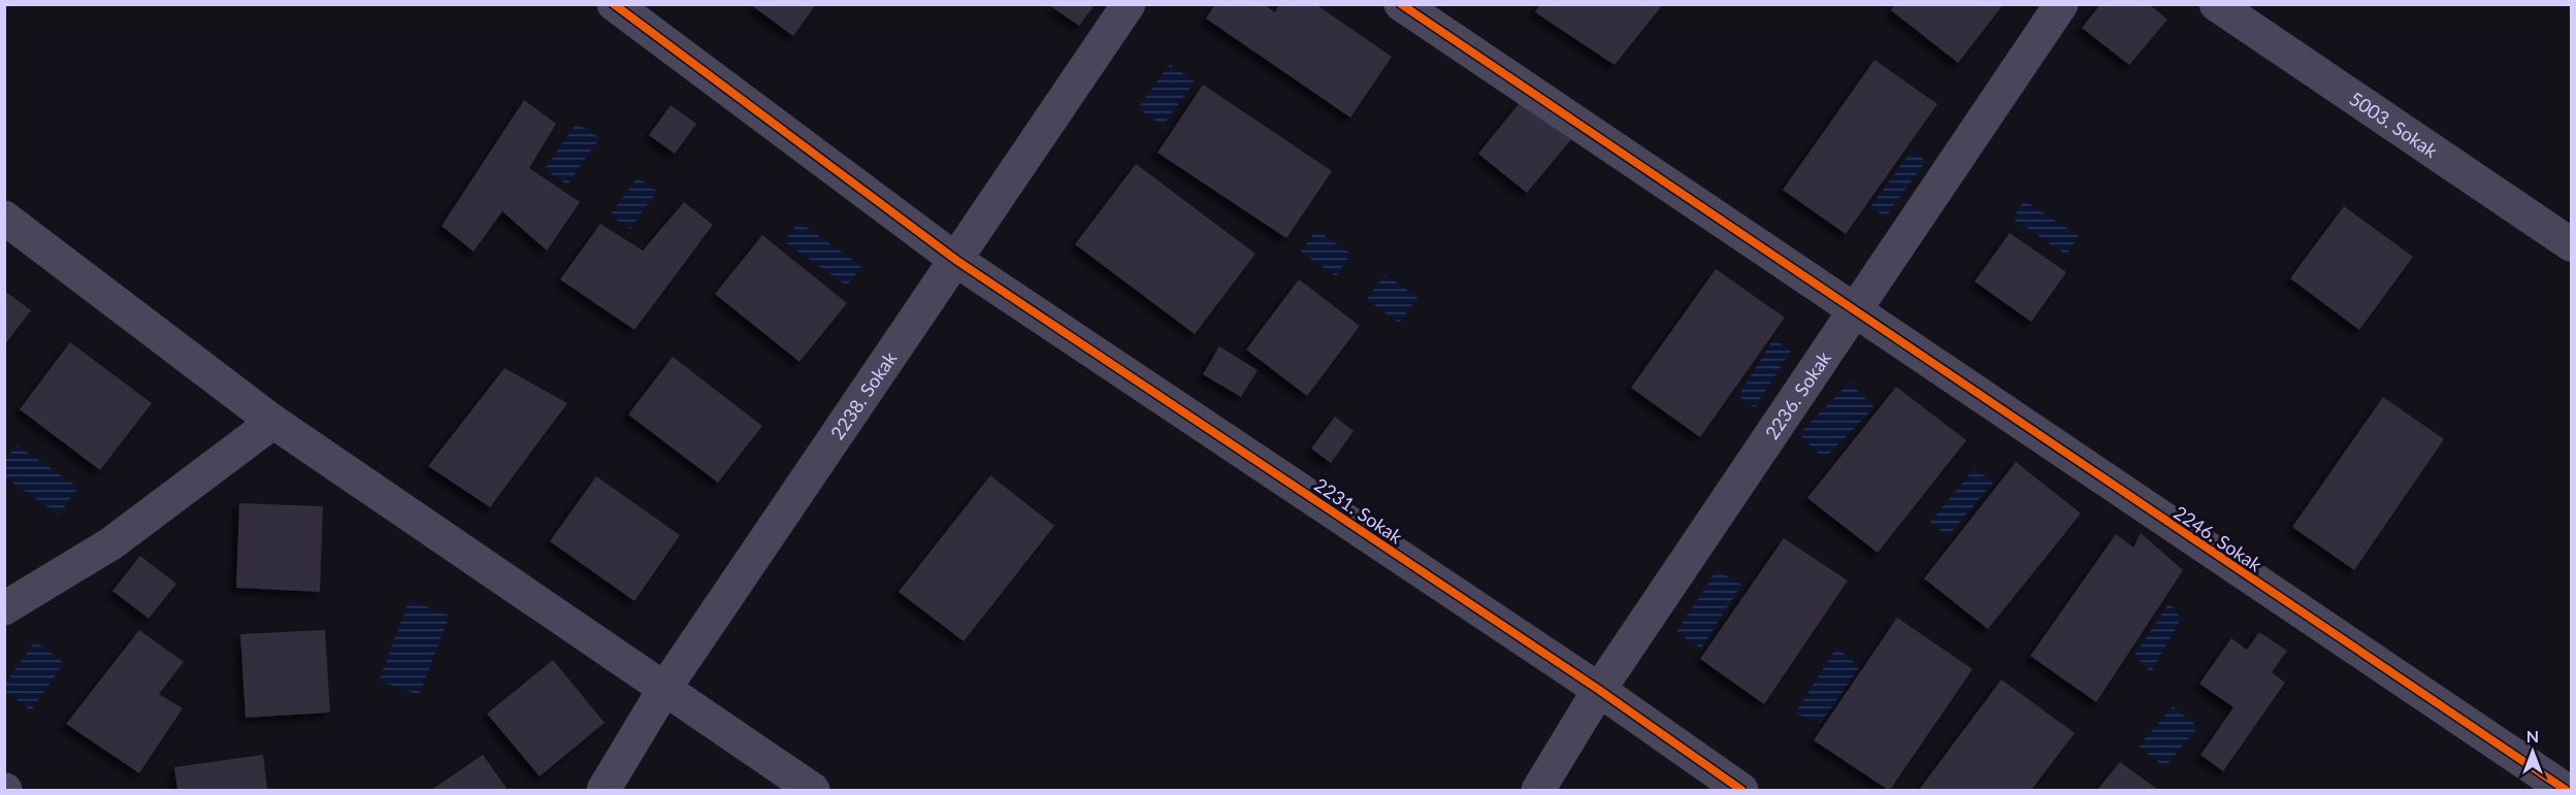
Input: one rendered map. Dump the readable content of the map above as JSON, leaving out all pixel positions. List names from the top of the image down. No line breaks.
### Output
{"streets":{"street":["5003. Sokak","2238. Sokak","2236. Sokak","2231. Sokak","2246. Sokak"]},"crossings":[["2238. Sokak","2231. Sokak"],["2236. Sokak","2231. Sokak"],["2236. Sokak","2246. Sokak"]],"north":"top"}
